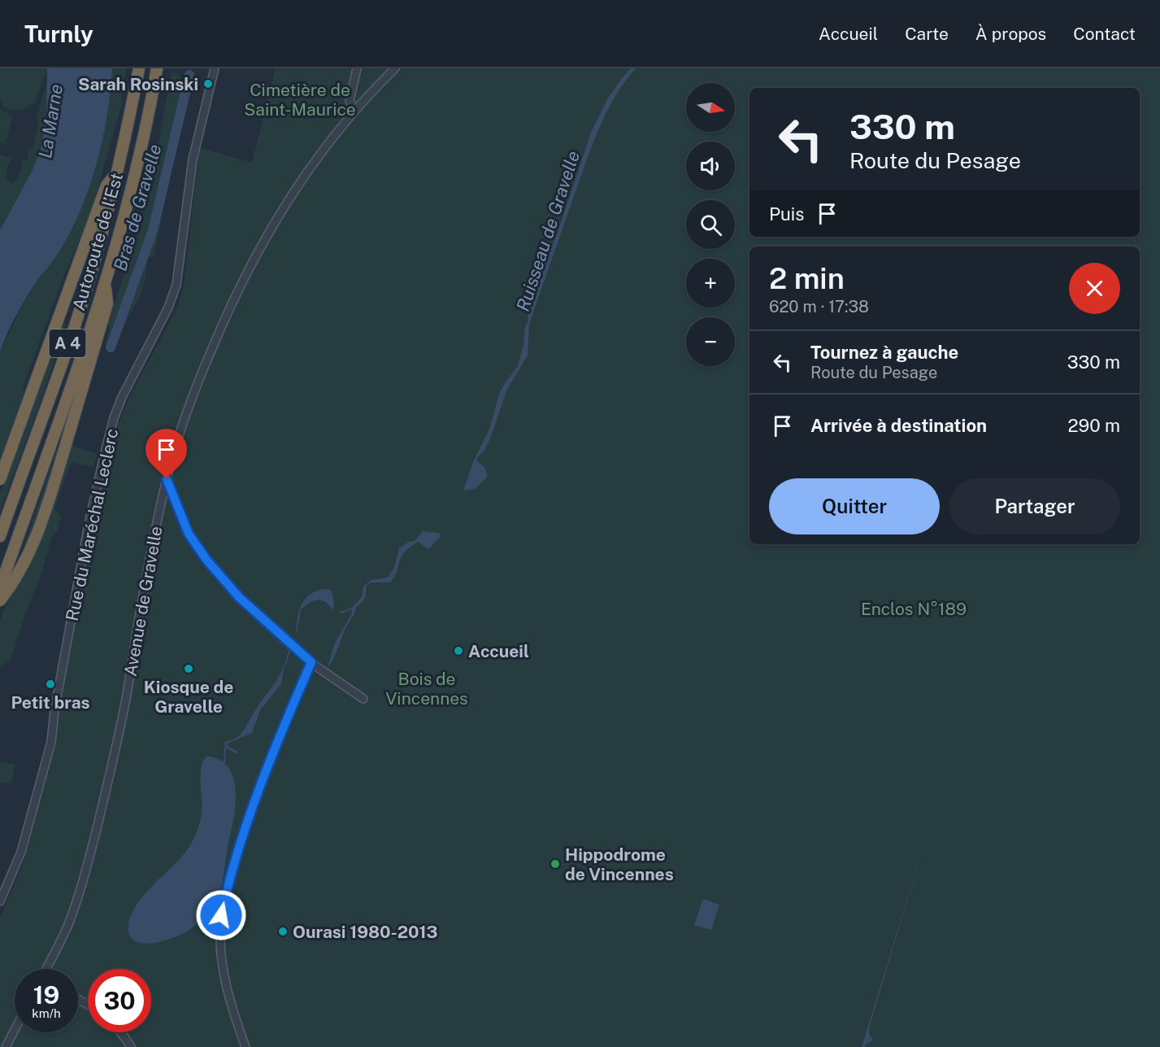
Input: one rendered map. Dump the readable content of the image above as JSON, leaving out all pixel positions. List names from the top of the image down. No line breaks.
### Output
{"streets":{"highway":["Autoroute de l’Est","A 4"],"street":["Rue du Maréchal Leclerc","Avenue de Gravelle"]},"water":["La Marne","Bras de Gravelle","Ruisseau de Gravelle"],"parks":["Cimetière de Saint-Maurice","Enclos N°189","Bois de Vincennes"],"places":["Sarah Rosinski","Accueil","Kiosque de Gravelle","Petit bras","Hippodrome de Vincennes","Ourasi 1980-2013"],"north":"right","page":{"header":"Turnly","nav":["Accueil","Carte","À propos","Contact"],"map_buttons":["+","−"],"turn":["330 m","Route du Pesage"],"then":"Puis","heading":["2 min","620 m · 17:38"],"list":[{"name":"Tournez à gauche","note":"Route du Pesage","value":"330 m"},{"name":"Arrivée à destination","value":"290 m"}],"buttons":["Quitter","Partager"],"speed":"19 km/h","limit":"30"}}
